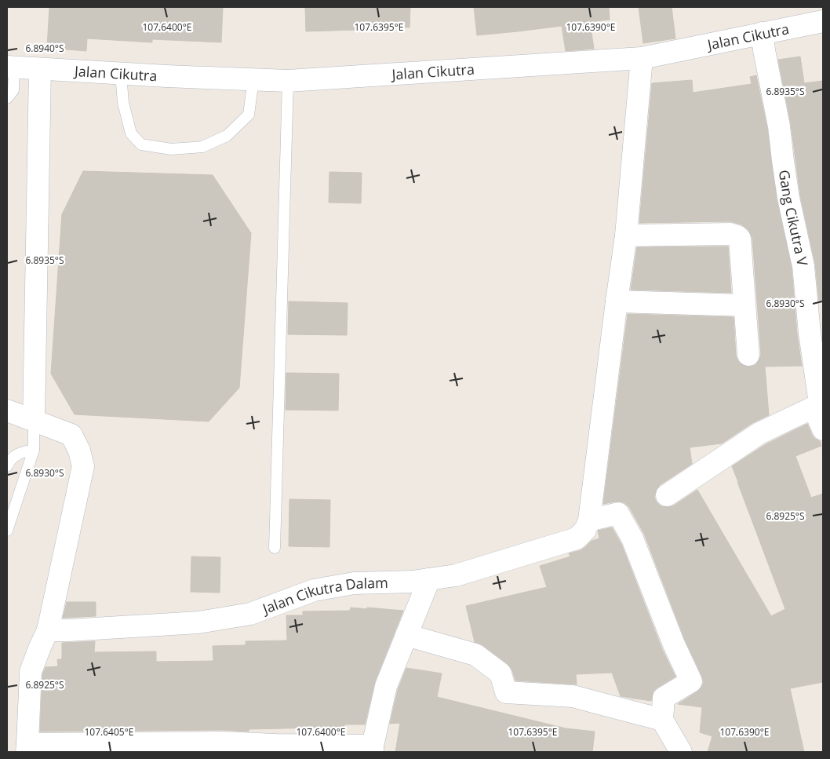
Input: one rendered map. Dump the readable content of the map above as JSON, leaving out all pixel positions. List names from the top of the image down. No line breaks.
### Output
{"streets":{"street":["Jalan Cikutra","Gang Cikutra V","Jalan Cikutra Dalam"]},"crossings":[["Jalan Cikutra","Gang Cikutra V"]],"coordinates":["107.6400°E","107.6395°E","107.6390°E","6.8940°S","6.8935°S","6.8930°S","6.8925°S","107.6405°E"]}
